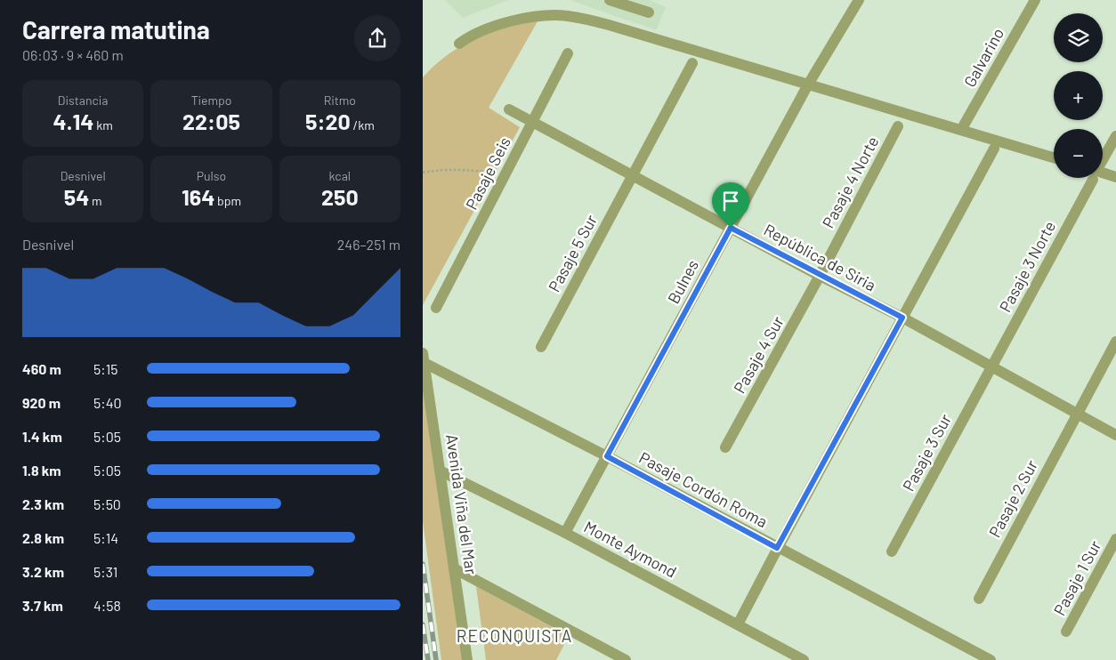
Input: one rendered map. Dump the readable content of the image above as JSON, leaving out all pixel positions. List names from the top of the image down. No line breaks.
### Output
{"streets":{"street":["Galvarino","Pasaje Seis","Pasaje 4 Norte","Pasaje 5 Sur","República de Siria","Pasaje 3 Norte","Bulnes","Pasaje 4 Sur","Pasaje 3 Sur","Pasaje Cordón Roma","Pasaje 2 Sur","Avenida Viña del Mar","Monte Aymond","Pasaje 1 Sur"]},"crossings":[["Pasaje Seis","República de Siria"],["Pasaje 4 Norte","República de Siria"],["Pasaje 4 Norte","Pasaje 4 Sur"],["Pasaje 5 Sur","República de Siria"],["República de Siria","Pasaje 3 Norte"],["República de Siria","Bulnes"],["República de Siria","Pasaje 4 Sur"],["República de Siria","Pasaje 3 Sur"],["República de Siria","Pasaje 2 Sur"],["Pasaje 3 Norte","Pasaje 3 Sur"],["Bulnes","Pasaje Cordón Roma"],["Bulnes","Monte Aymond"],["Pasaje Cordón Roma","Avenida Viña del Mar"],["Avenida Viña del Mar","Monte Aymond"]],"districts":["RECONQUISTA"],"page":{"heading":["Carrera matutina","06:03 · 9 × 460 m"],"map_buttons":["+","−"],"stats":[["Distancia","4.14 km"],["Tiempo","22:05"],["Ritmo","5:20 /km"],["Desnivel","54 m"],["Pulso","164 bpm"],["kcal","250"]],"chart":["Desnivel","246–251 m"],"list":[{"name":"460 m","note":"5:15"},{"name":"920 m","note":"5:40"},{"name":"1.4 km","note":"5:05"},{"name":"1.8 km","note":"5:05"},{"name":"2.3 km","note":"5:50"},{"name":"2.8 km","note":"5:14"},{"name":"3.2 km","note":"5:31"},{"name":"3.7 km","note":"4:58"}]}}
